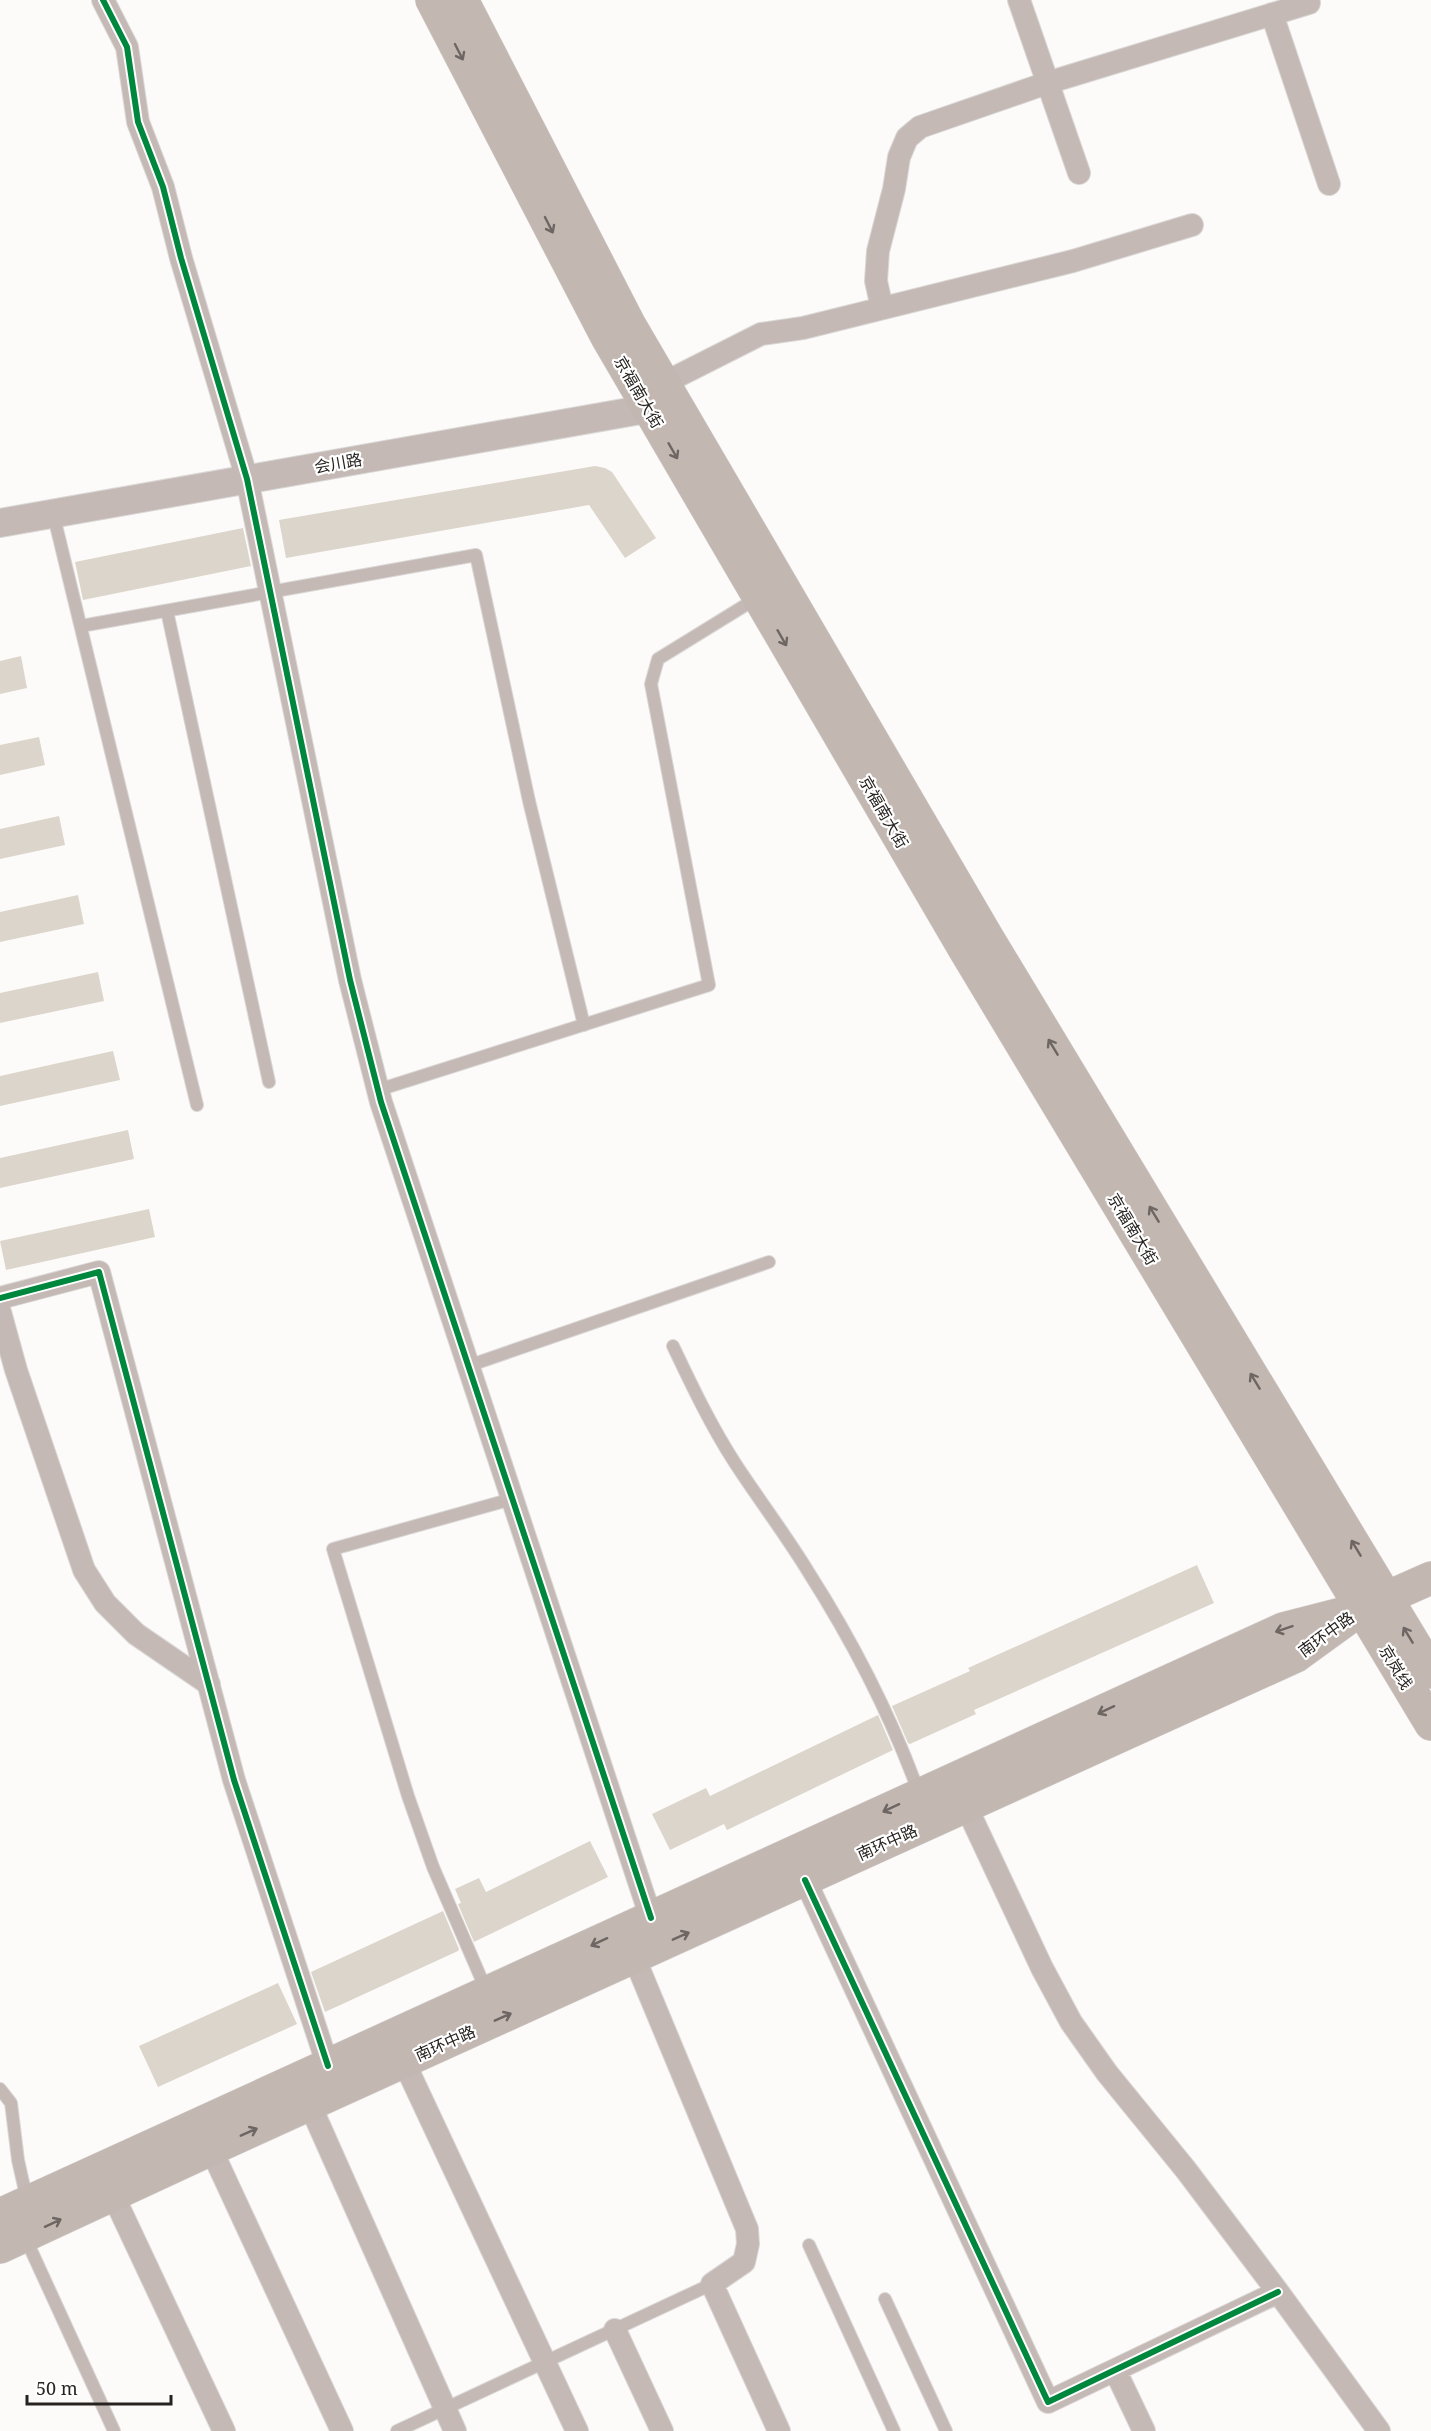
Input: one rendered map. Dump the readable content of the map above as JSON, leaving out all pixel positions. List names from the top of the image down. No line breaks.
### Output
{"streets":{"highway":["京福南大街","南环中路","京岚线"],"street":["会川路"]},"crossings":[["京福南大街","会川路"],["京福南大街","南环中路"],["京福南大街","京岚线"],["南环中路","京岚线"]],"scale_bar":"50 m"}
